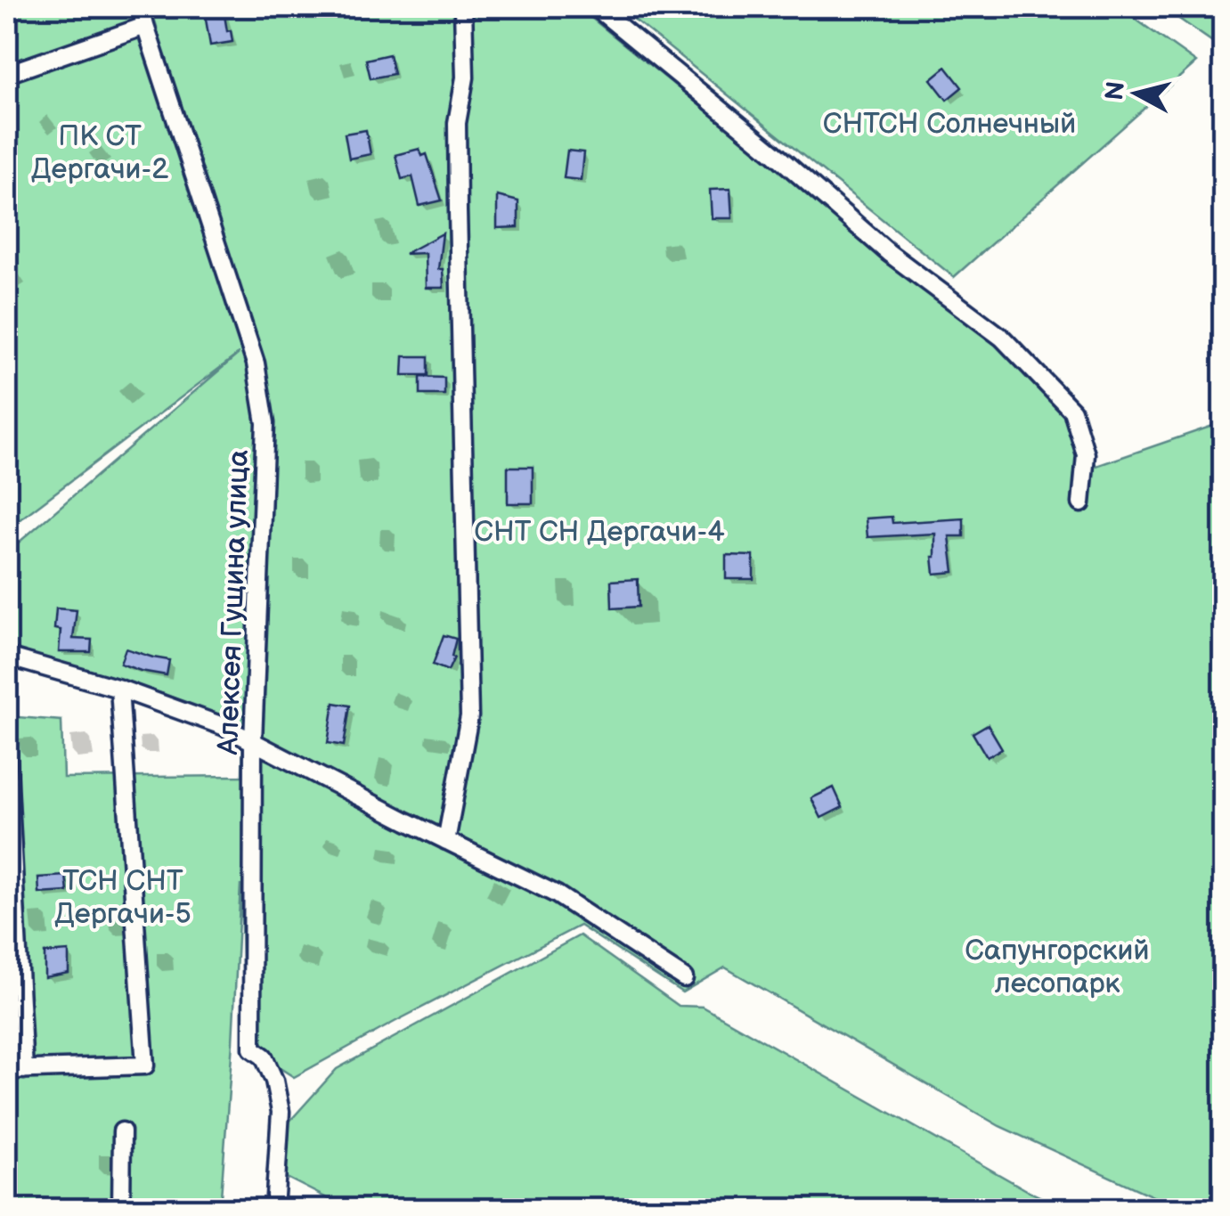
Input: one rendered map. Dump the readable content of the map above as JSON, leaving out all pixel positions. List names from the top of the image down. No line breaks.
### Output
{"streets":{"street":["Алексея Гущина улица"]},"parks":["СНТСН Солнечный","ПК СТ Дергачи-2","СНТ СН Дергачи-4","ТСН СНТ Дергачи-5","Сапунгорский лесопарк"],"north":"left"}
